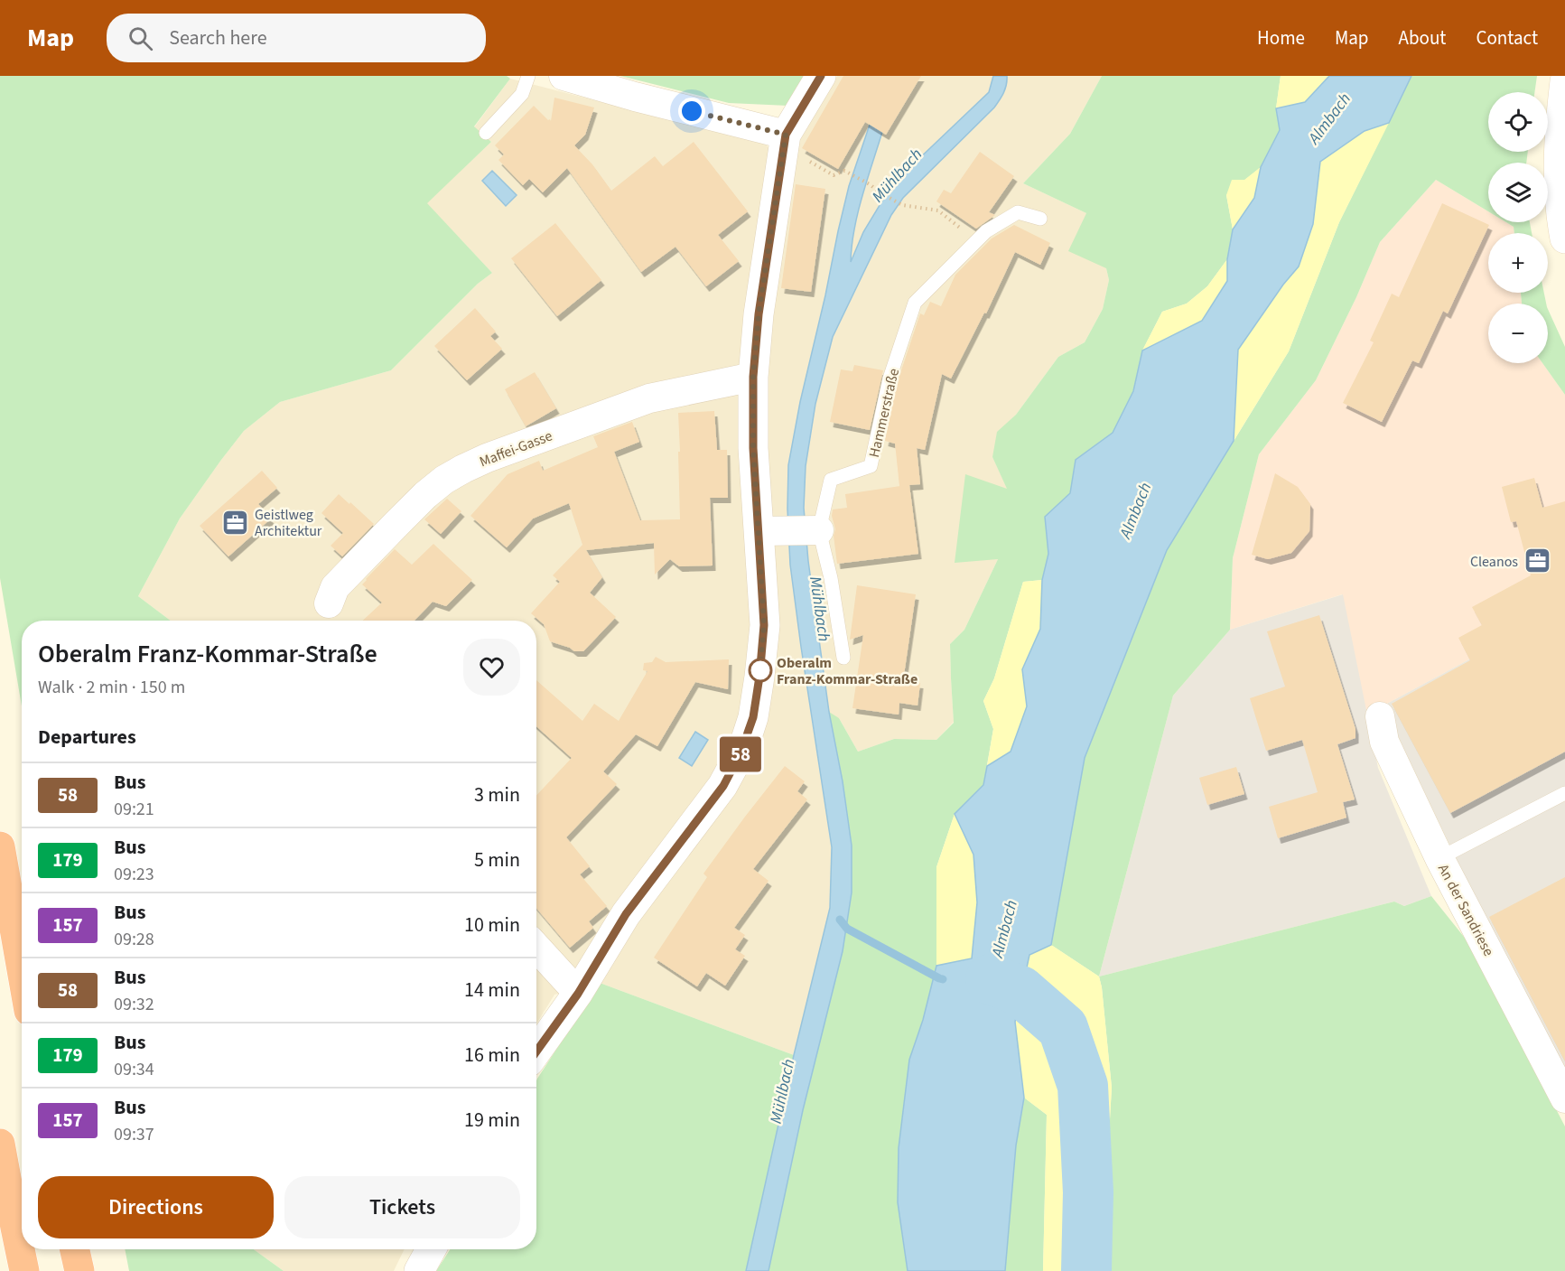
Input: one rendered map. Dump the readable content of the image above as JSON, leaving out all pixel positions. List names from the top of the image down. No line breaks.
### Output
{"streets":{"street":["Maffei-Gasse","An der Sandriese"],"lane":["Hammerstraße"]},"water":["Almbach","Mühlbach"],"places":{"office":["Geistlweg Architektur","Cleanos"],"other":["Oberalm Franz-Kommar-Straße"]},"lines":["bus line 58"],"page":{"header":"Map","search":"Search here","nav":["Home","Map","About","Contact"],"on_map":"58","map_buttons":["+","−"],"heading":[["Oberalm Franz-Kommar-Straße","Walk · 2 min · 150 m"],"Departures"],"list":[{"mark":"58","name":"Bus","note":"09:21","value":"3 min"},{"mark":"179","name":"Bus","note":"09:23","value":"5 min"},{"mark":"157","name":"Bus","note":"09:28","value":"10 min"},{"mark":"58","name":"Bus","note":"09:32","value":"14 min"},{"mark":"179","name":"Bus","note":"09:34","value":"16 min"},{"mark":"157","name":"Bus","note":"09:37","value":"19 min"}],"buttons":["Directions","Tickets"]}}
